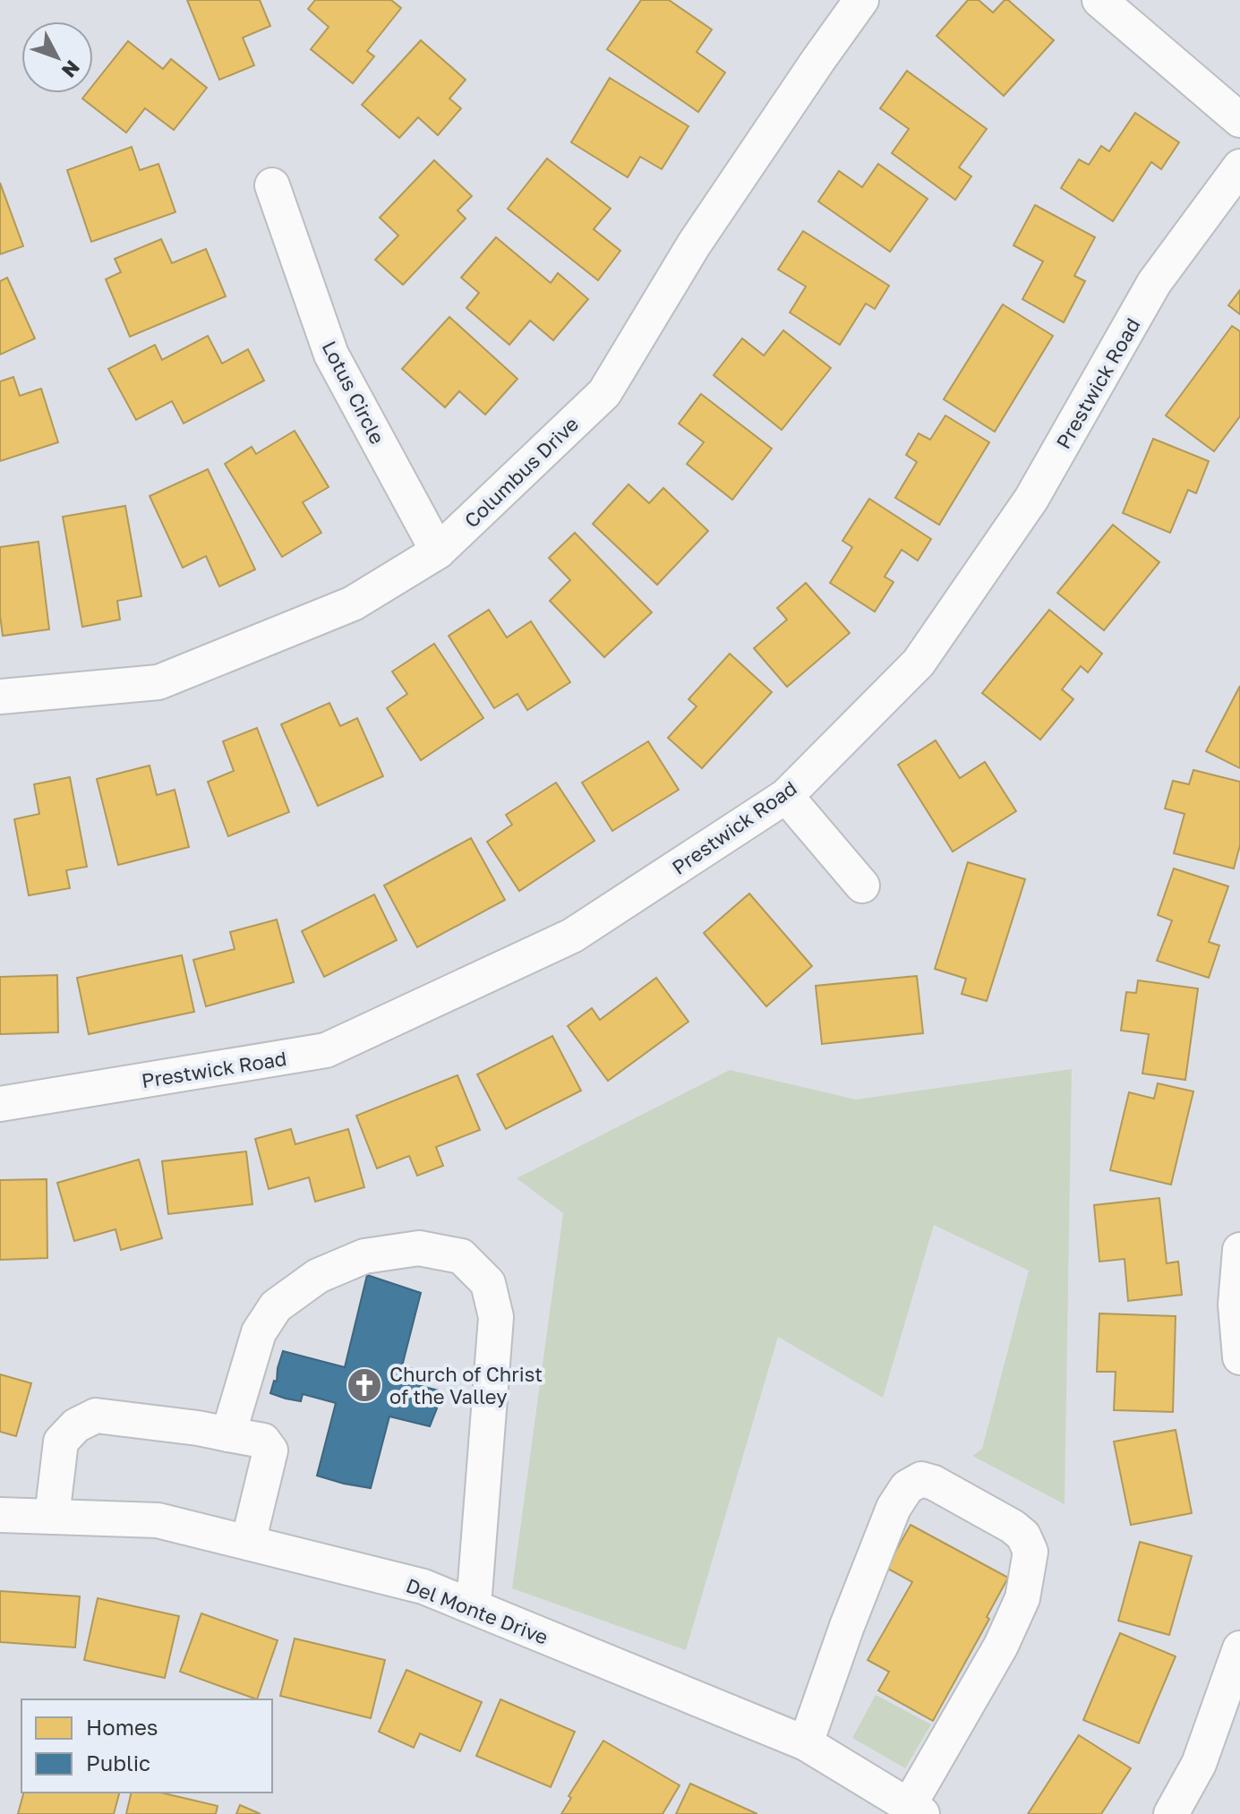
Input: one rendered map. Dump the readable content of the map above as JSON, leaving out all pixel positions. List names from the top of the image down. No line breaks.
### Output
{"streets":{"street":["Prestwick Road","Lotus Circle","Columbus Drive","Del Monte Drive"]},"crossings":[["Lotus Circle","Columbus Drive"]],"places":{"church":["Church of Christ of the Valley"]},"legend":["Homes","Public"],"north":"bottom right"}
